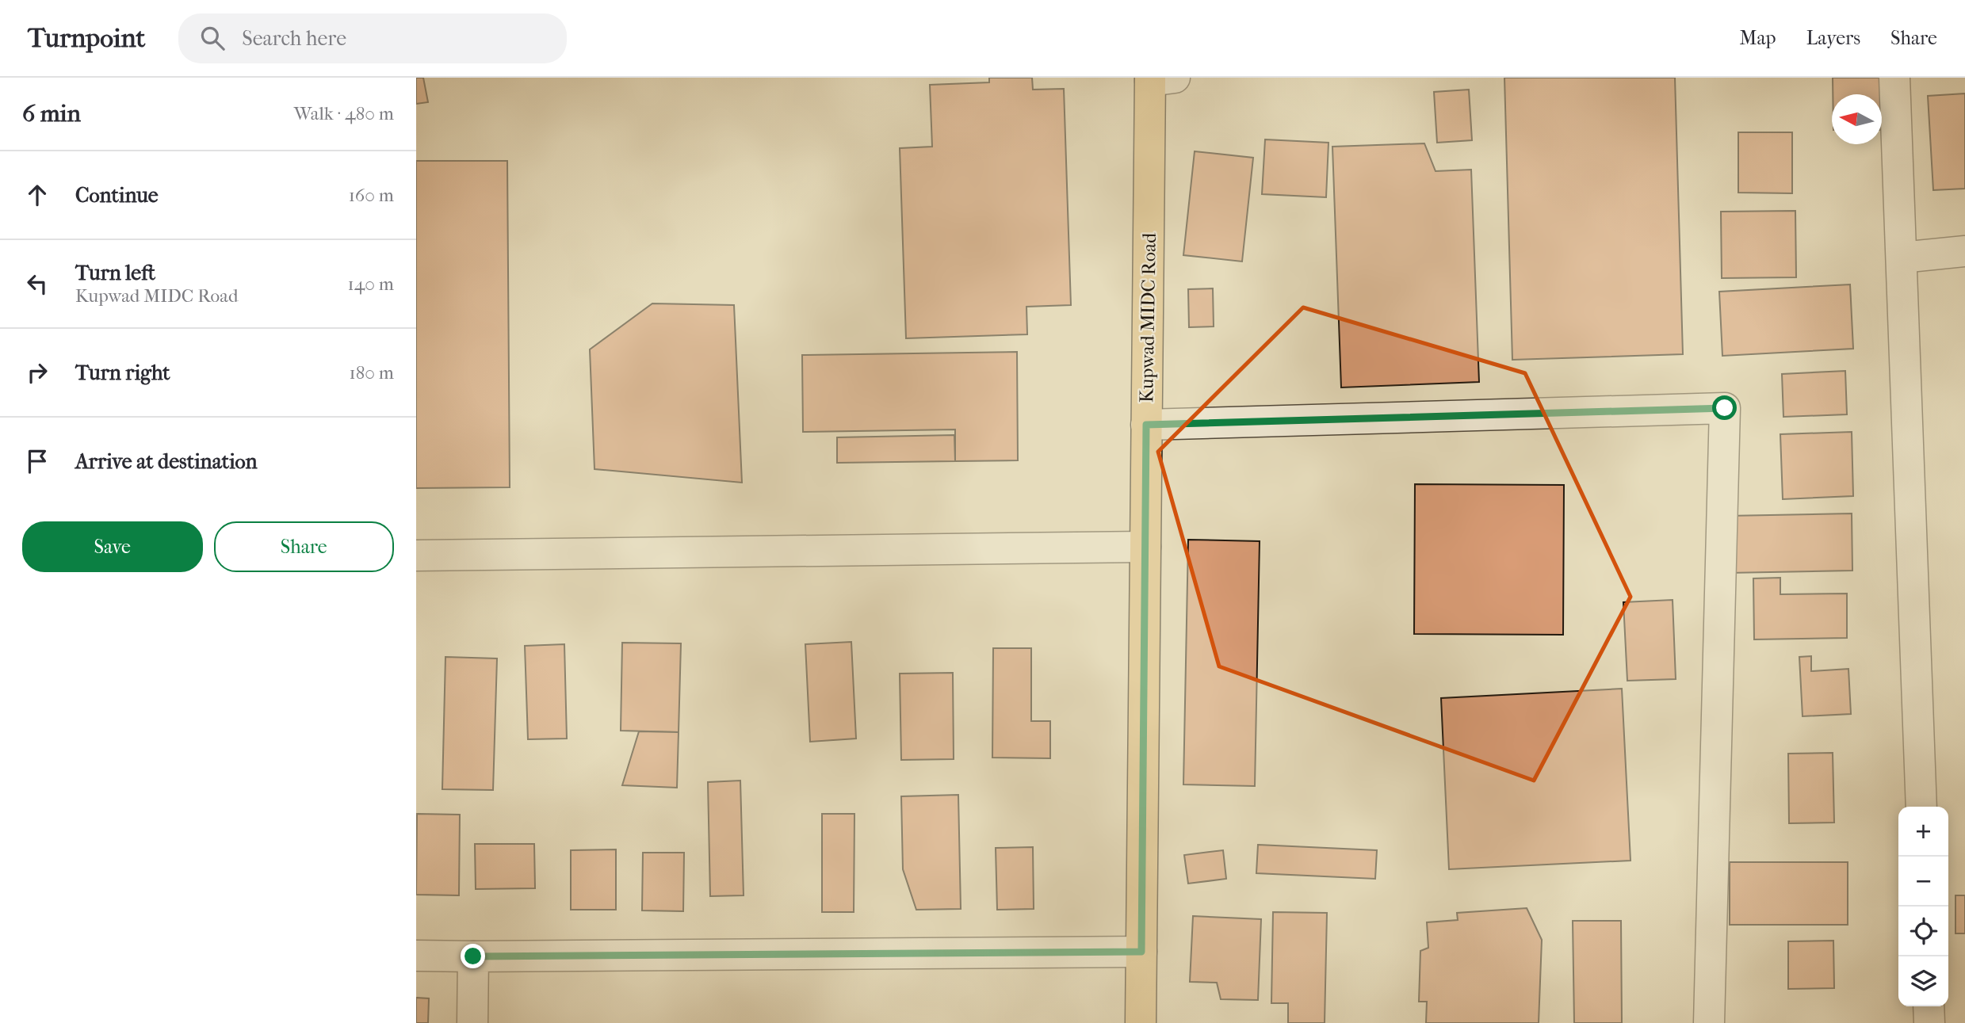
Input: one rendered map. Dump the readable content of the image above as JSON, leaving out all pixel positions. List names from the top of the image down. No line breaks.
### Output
{"streets":{"main road":["Kupwad MIDC Road"]},"north":"left","page":{"header":"Turnpoint","search":"Search here","nav":["Map","Layers","Share"],"heading":["6 min","Walk · 480 m"],"list":[["Continue","160 m"],["Turn left","Kupwad MIDC Road","140 m"],["Turn right","180 m"],"Arrive at destination"],"buttons":["Save","Share"],"map_buttons":["+","−"]}}
